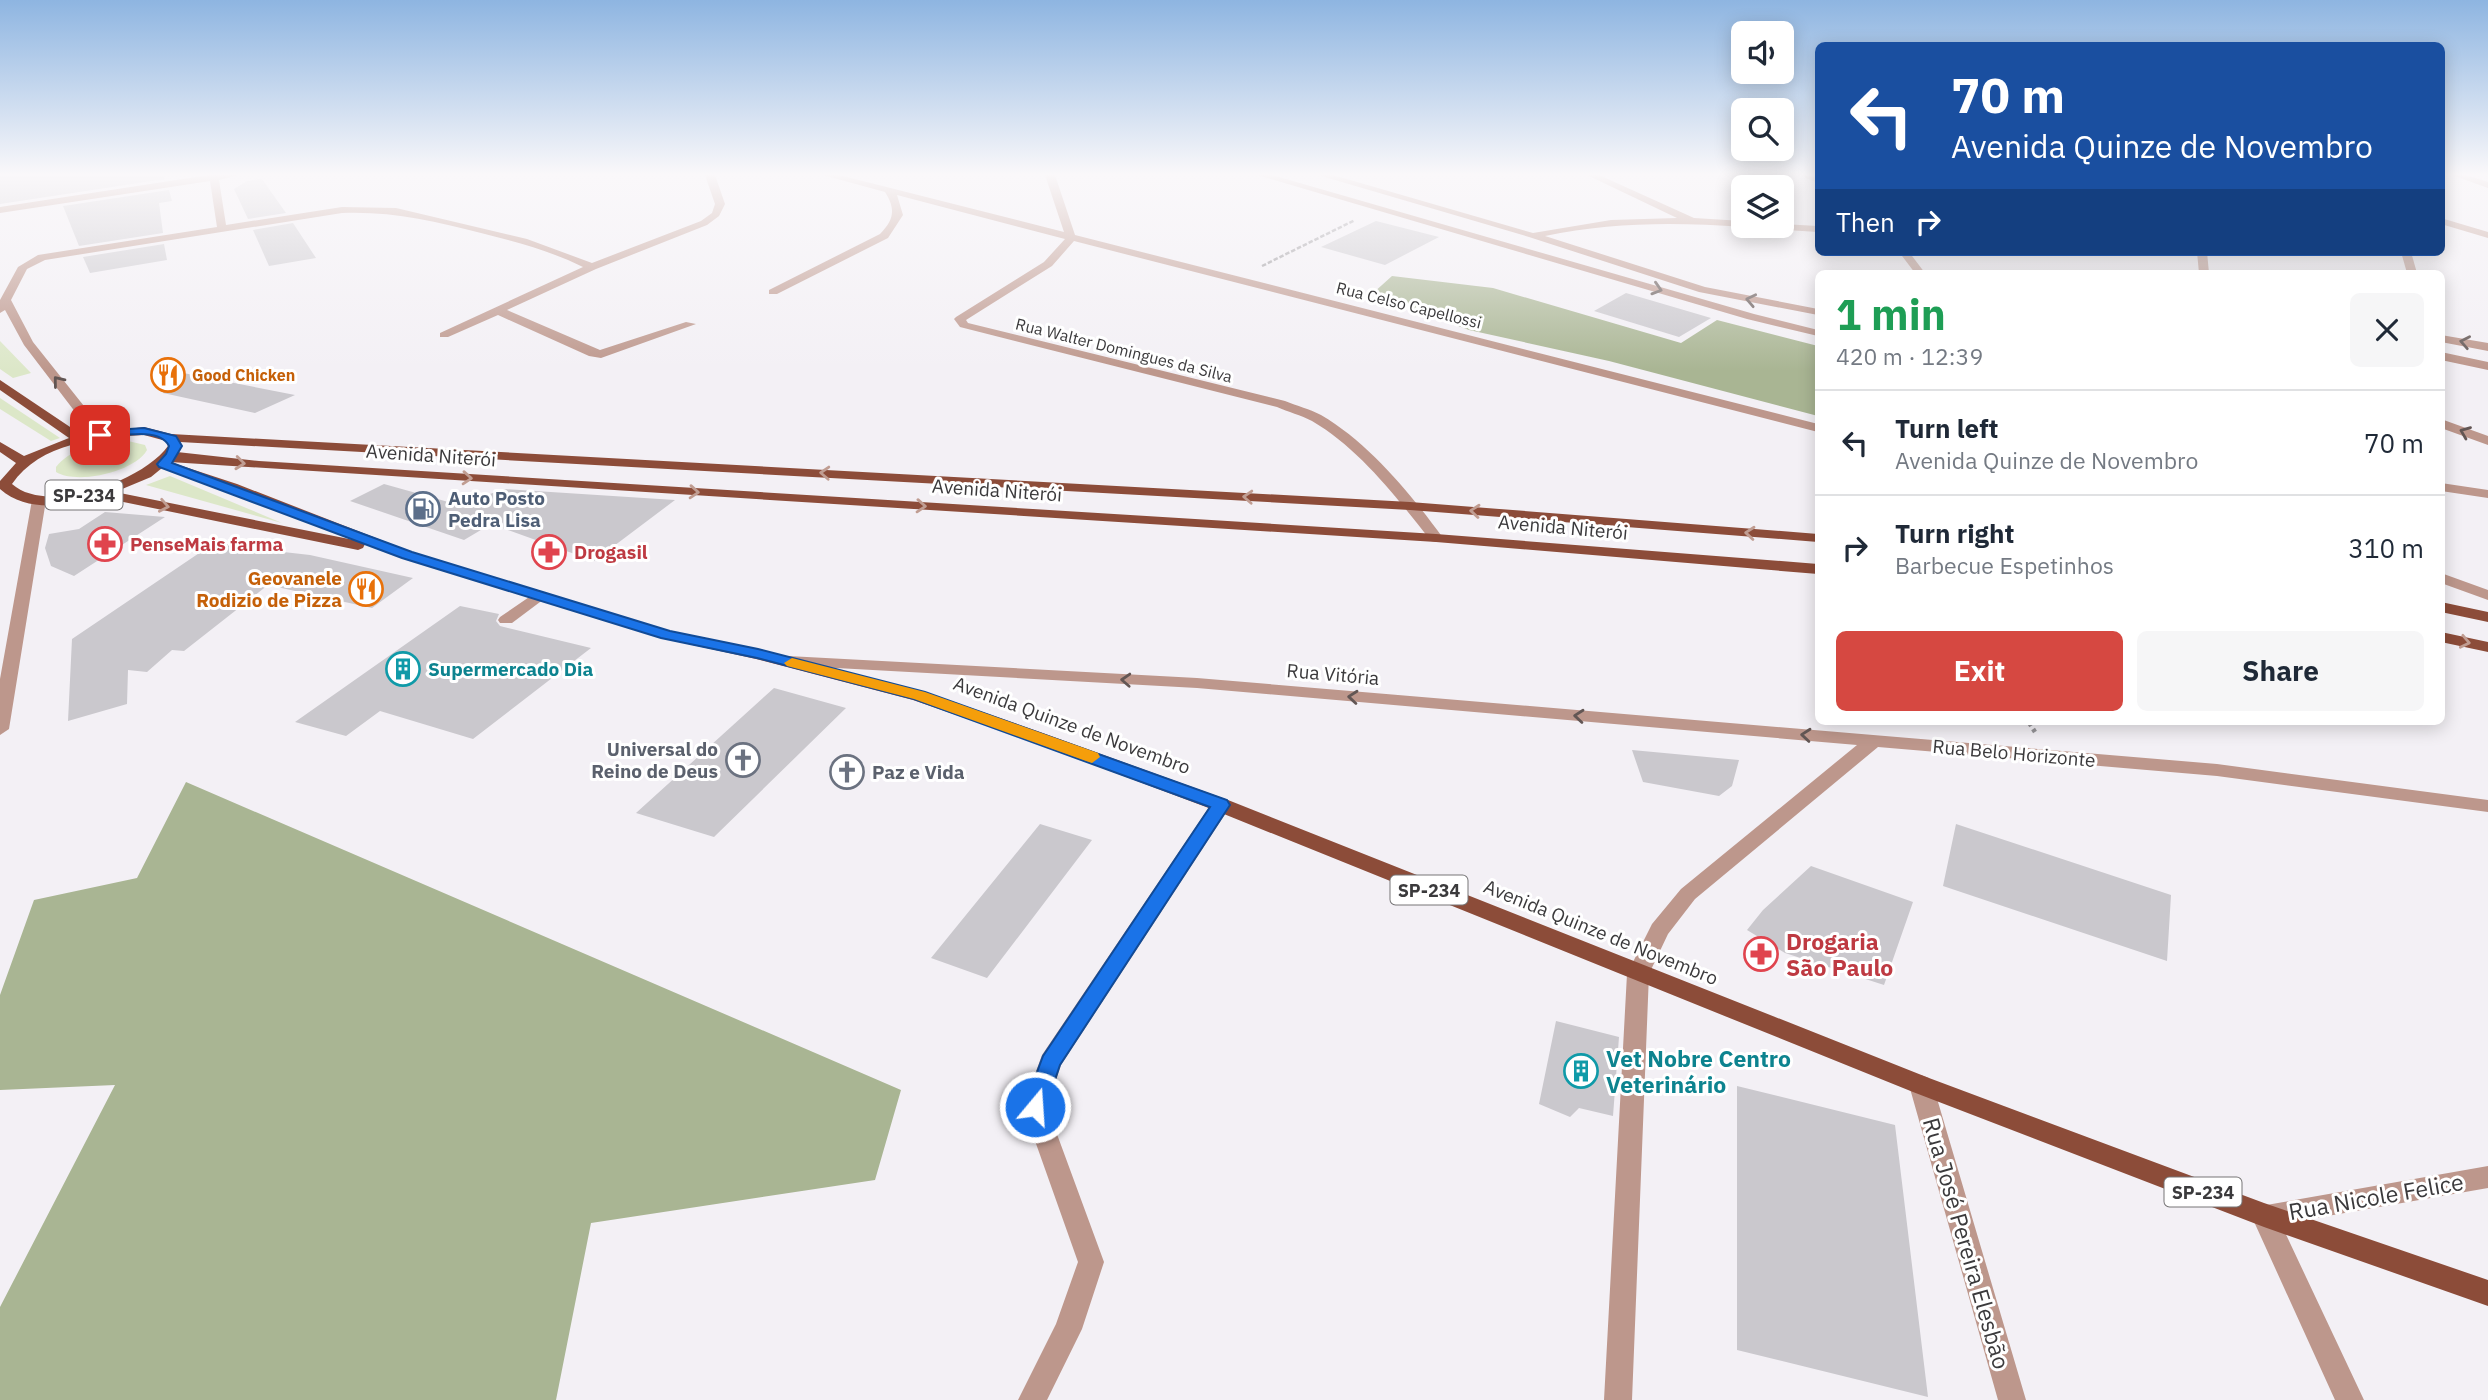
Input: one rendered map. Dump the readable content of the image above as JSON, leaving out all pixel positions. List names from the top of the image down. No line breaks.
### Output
{"streets":{"main road":["Avenida Niterói","SP-234","Avenida Quinze de Novembro"],"street":["Rua Celso Capellossi","Rua Walter Domingues da Silva","Rua Vitória","Rua Belo Horizonte","Rua Nicole Felice","Rua José Pereira Elesbão"]},"crossings":[["Rua Walter Domingues da Silva","Avenida Niterói"],["Avenida Niterói","SP-234"],["Avenida Niterói","Avenida Quinze de Novembro"],["SP-234","Avenida Quinze de Novembro"],["Rua Vitória","Avenida Quinze de Novembro"],["Rua Vitória","Rua Belo Horizonte"],["Avenida Quinze de Novembro","Rua Nicole Felice"],["Avenida Quinze de Novembro","Rua José Pereira Elesbão"]],"one_way":["Rua Vitória"],"places":{"restaurant":["Good Chicken","Geovanele Rodizio de Pizza"],"fuel station":["Auto Posto Pedra Lisa"],"pharmacy":["PenseMais farma","Drogasil","Drogaria São Paulo"],"building":["Supermercado Dia","Vet Nobre Centro Veterinário"],"church":["Universal do Reino de Deus","Paz e Vida"]},"page":{"turn":["70 m","Avenida Quinze de Novembro"],"then":"Then","heading":["1 min","420 m · 12:39"],"list":[{"name":"Turn left","note":"Avenida Quinze de Novembro","value":"70 m"},{"name":"Turn right","note":"Barbecue Espetinhos","value":"310 m"}],"buttons":["Exit","Share"]}}
